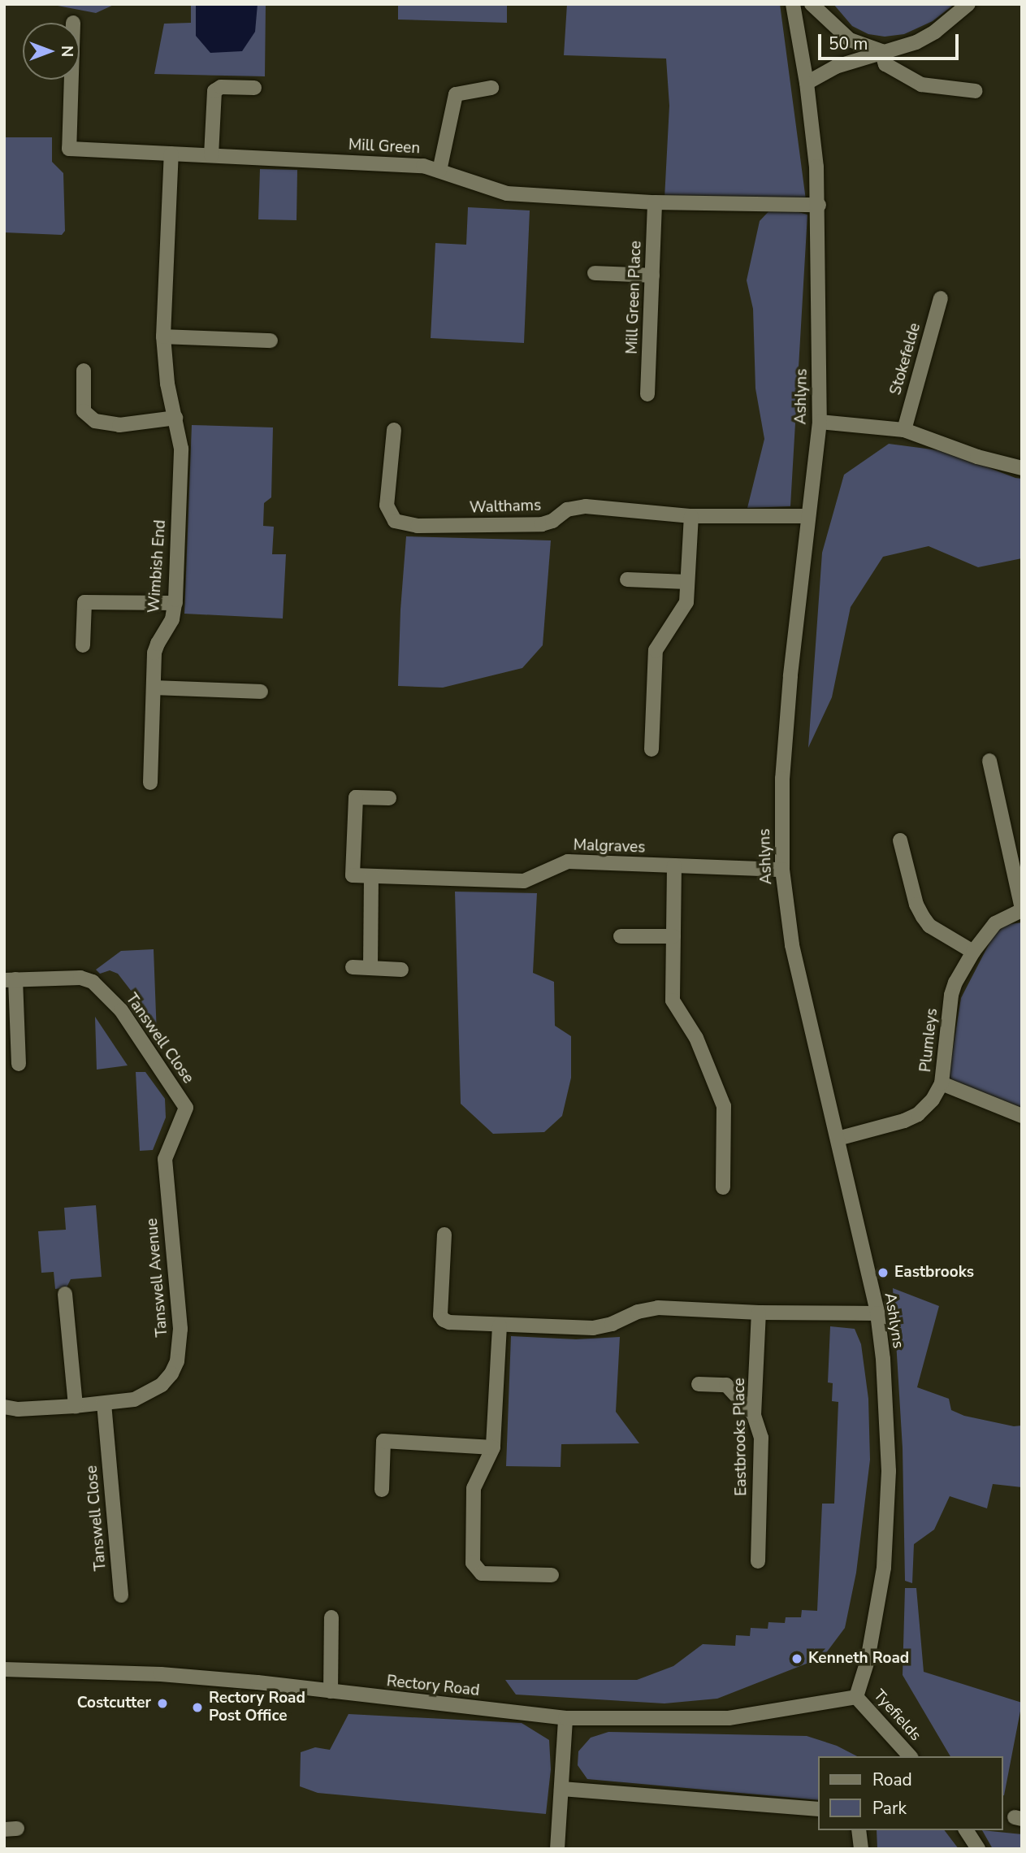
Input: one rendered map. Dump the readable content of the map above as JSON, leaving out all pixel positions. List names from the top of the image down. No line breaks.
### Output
{"streets":{"street":["Mill Green","Mill Green Place","Stokefelde","Ashlyns","Walthams","Wimbish End","Malgraves","Tanswell Close","Plumleys","Tanswell Avenue","Eastbrooks Place","Rectory Road","Tyefields"]},"crossings":[["Mill Green","Mill Green Place"],["Mill Green","Ashlyns"],["Mill Green","Wimbish End"],["Ashlyns","Walthams"],["Ashlyns","Malgraves"],["Ashlyns","Plumleys"],["Ashlyns","Rectory Road"],["Ashlyns","Tyefields"],["Tanswell Close","Tanswell Avenue"],["Rectory Road","Tyefields"]],"places":["Eastbrooks","Kenneth Road","Costcutter","Rectory Road Post Office"],"legend":["Road","Park"],"scale_bar":"50 m","north":"right"}
